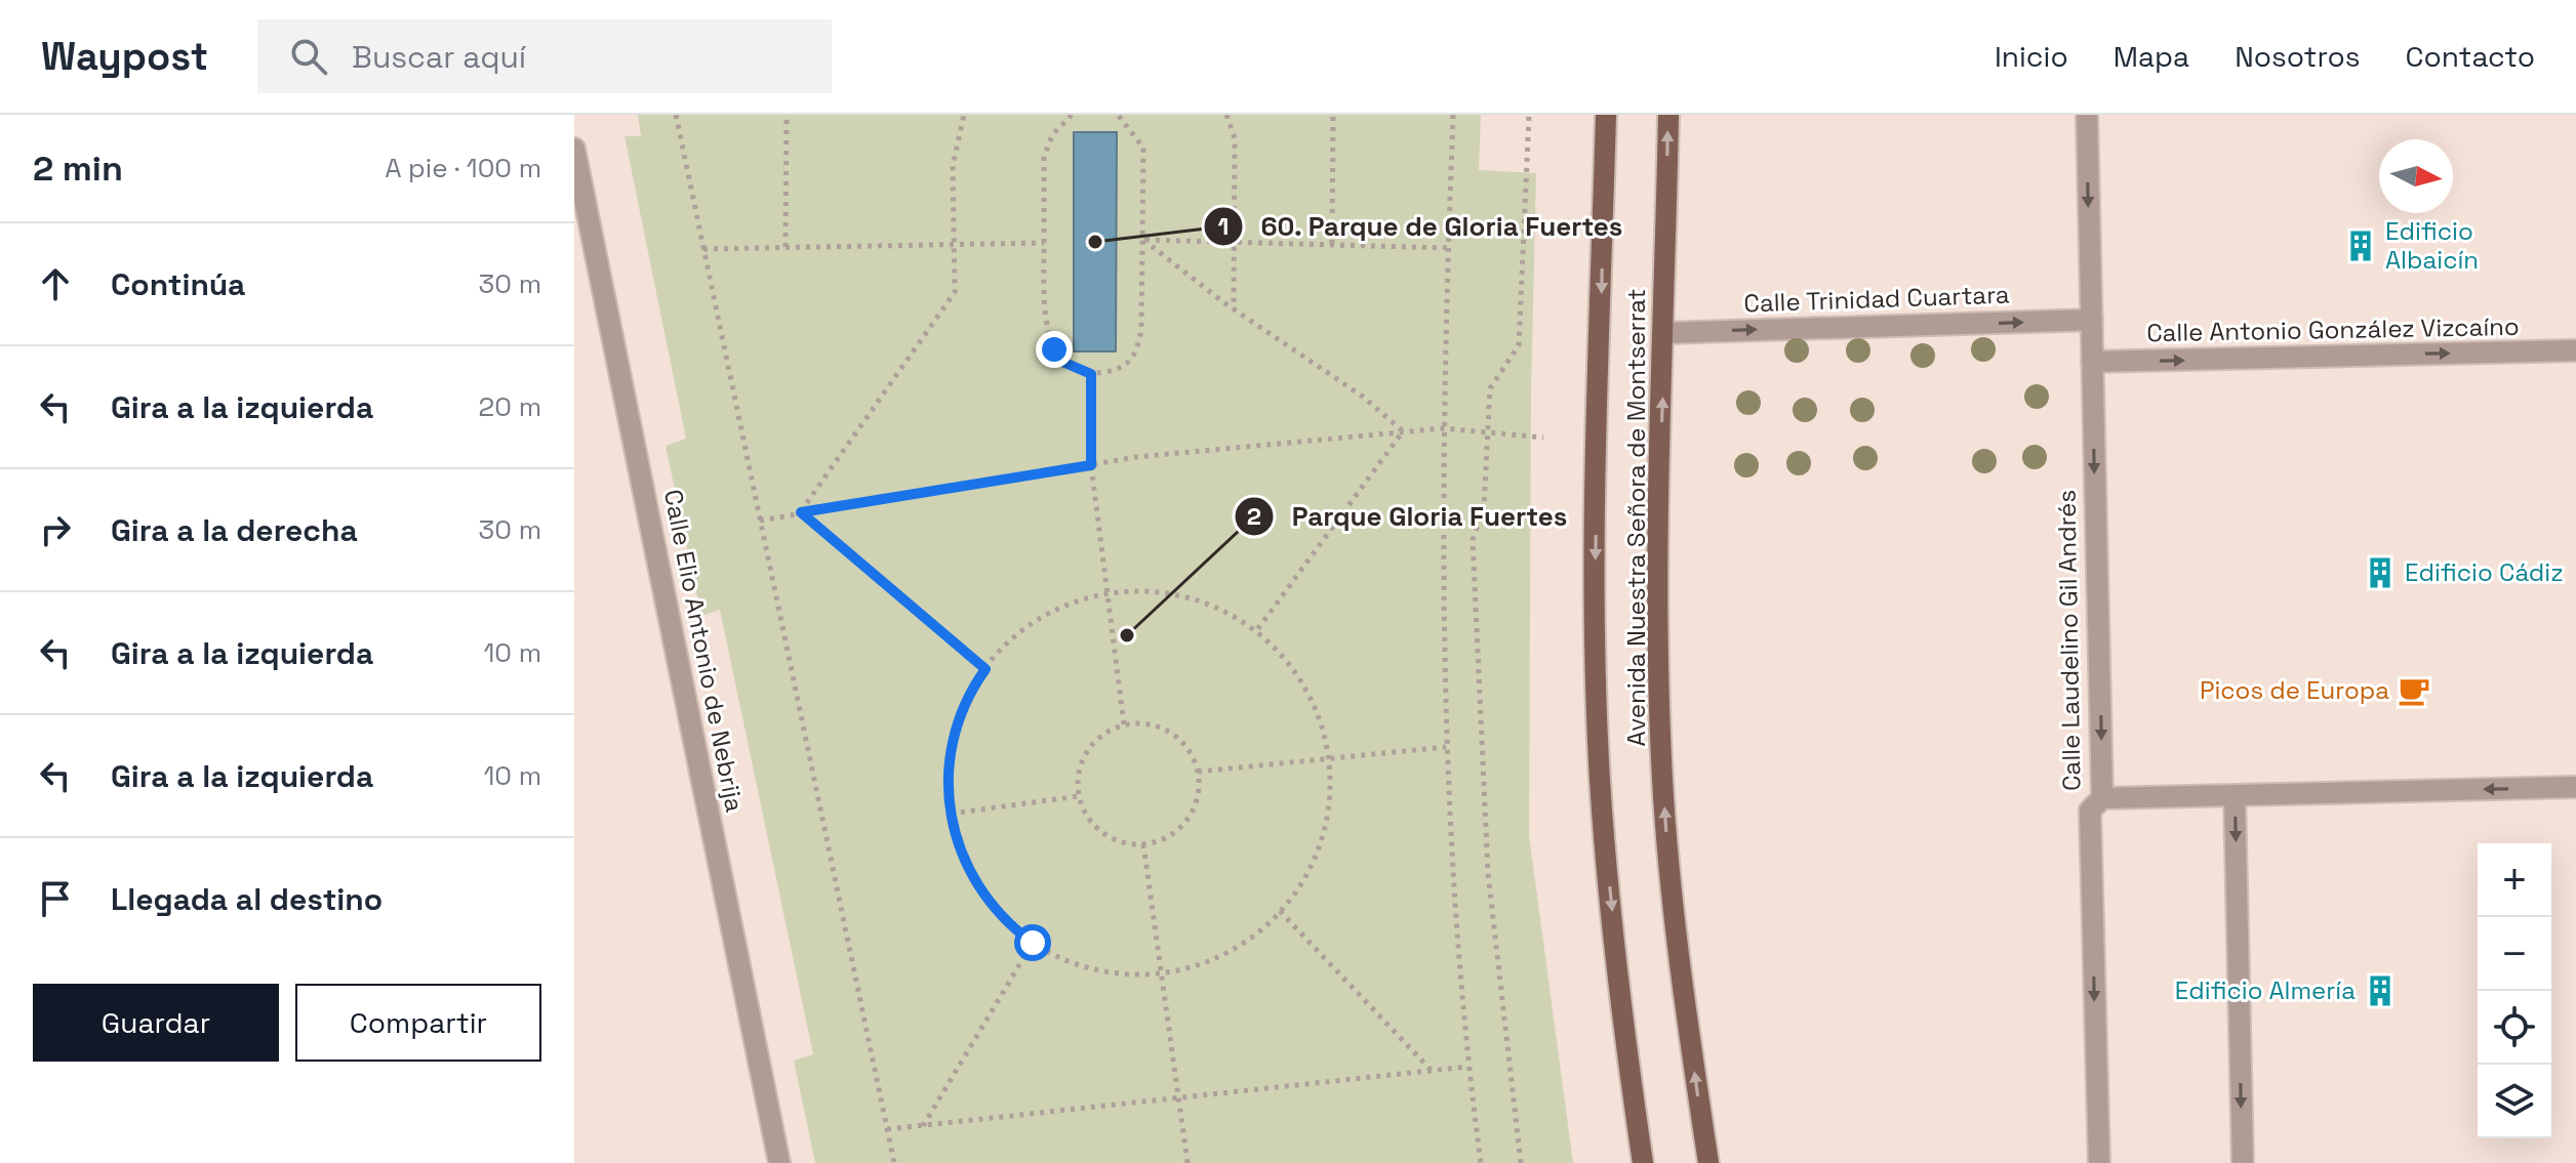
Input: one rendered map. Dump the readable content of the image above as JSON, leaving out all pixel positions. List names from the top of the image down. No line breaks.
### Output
{"streets":{"main road":["Avenida Nuestra Señora de Montserrat"],"street":["Calle Trinidad Cuartara","Calle Antonio González Vizcaíno","Calle Laudelino Gil Andrés","Calle Elio Antonio de Nebrija"]},"crossings":[["Calle Trinidad Cuartara","Avenida Nuestra Señora de Montserrat"],["Calle Trinidad Cuartara","Calle Laudelino Gil Andrés"],["Calle Antonio González Vizcaíno","Calle Laudelino Gil Andrés"]],"one_way":["Calle Trinidad Cuartara","Calle Antonio González Vizcaíno","Calle Laudelino Gil Andrés"],"places":{"other":["60. Parque de Gloria Fuertes","Parque Gloria Fuertes"],"building":["Edificio Albaicín","Edificio Cádiz","Edificio Almería"],"cafe":["Picos de Europa"]},"north":"right","page":{"header":"Waypost","search":"Buscar aquí","nav":["Inicio","Mapa","Nosotros","Contacto"],"heading":["2 min","A pie · 100 m"],"list":[["Continúa","30 m"],["Gira a la izquierda","20 m"],["Gira a la derecha","30 m"],["Gira a la izquierda","10 m"],["Gira a la izquierda","10 m"],"Llegada al destino"],"map_buttons":["+","−"],"buttons":["Guardar","Compartir"]}}
